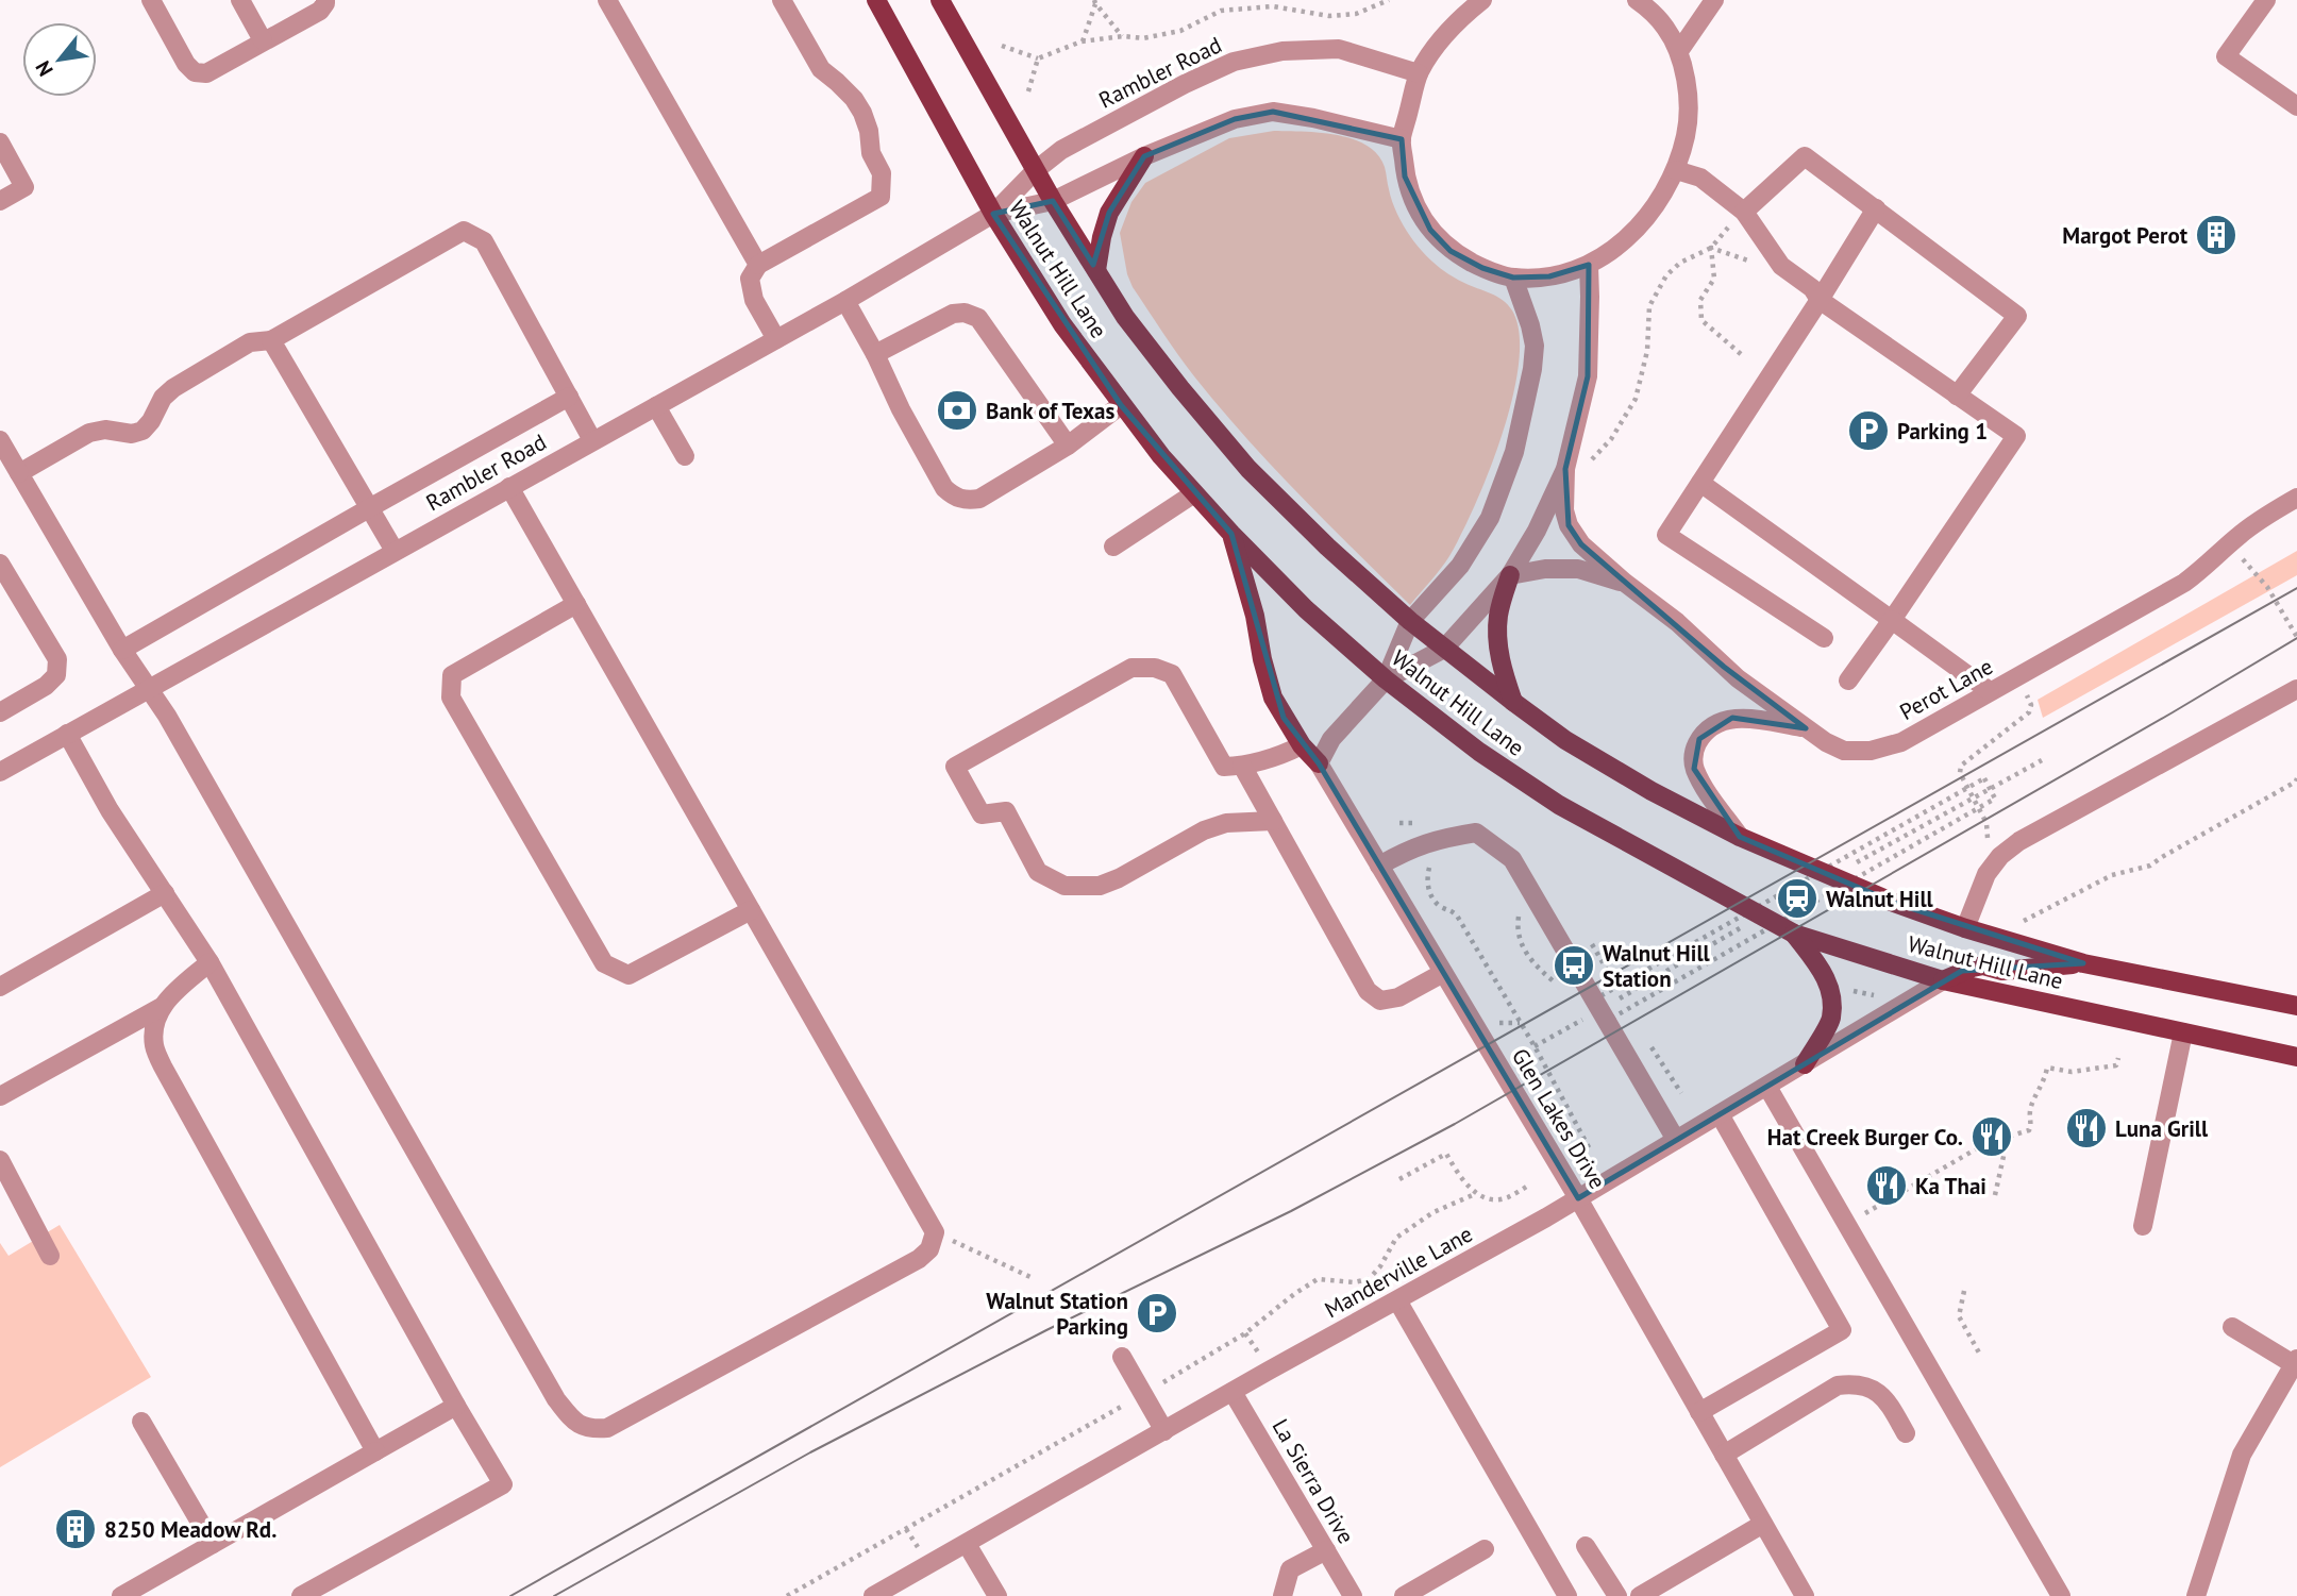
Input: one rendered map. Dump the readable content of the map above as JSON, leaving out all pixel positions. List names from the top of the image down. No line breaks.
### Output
{"streets":{"main road":["Walnut Hill Lane"],"street":["Rambler Road","Perot Lane","Glen Lakes Drive","Manderville Lane","La Sierra Drive"]},"crossings":[["Rambler Road","Walnut Hill Lane"],["Walnut Hill Lane","Manderville Lane"],["Glen Lakes Drive","Manderville Lane"],["Manderville Lane","La Sierra Drive"]],"places":{"building":["Margot Perot","8250 Meadow Rd."],"bank":["Bank of Texas"],"parking":["Parking 1","Walnut Station Parking"],"station":["Walnut Hill"],"bus stop":["Walnut Hill Station"],"restaurant":["Luna Grill","Hat Creek Burger Co.","Ka Thai"]},"north":"bottom left"}
